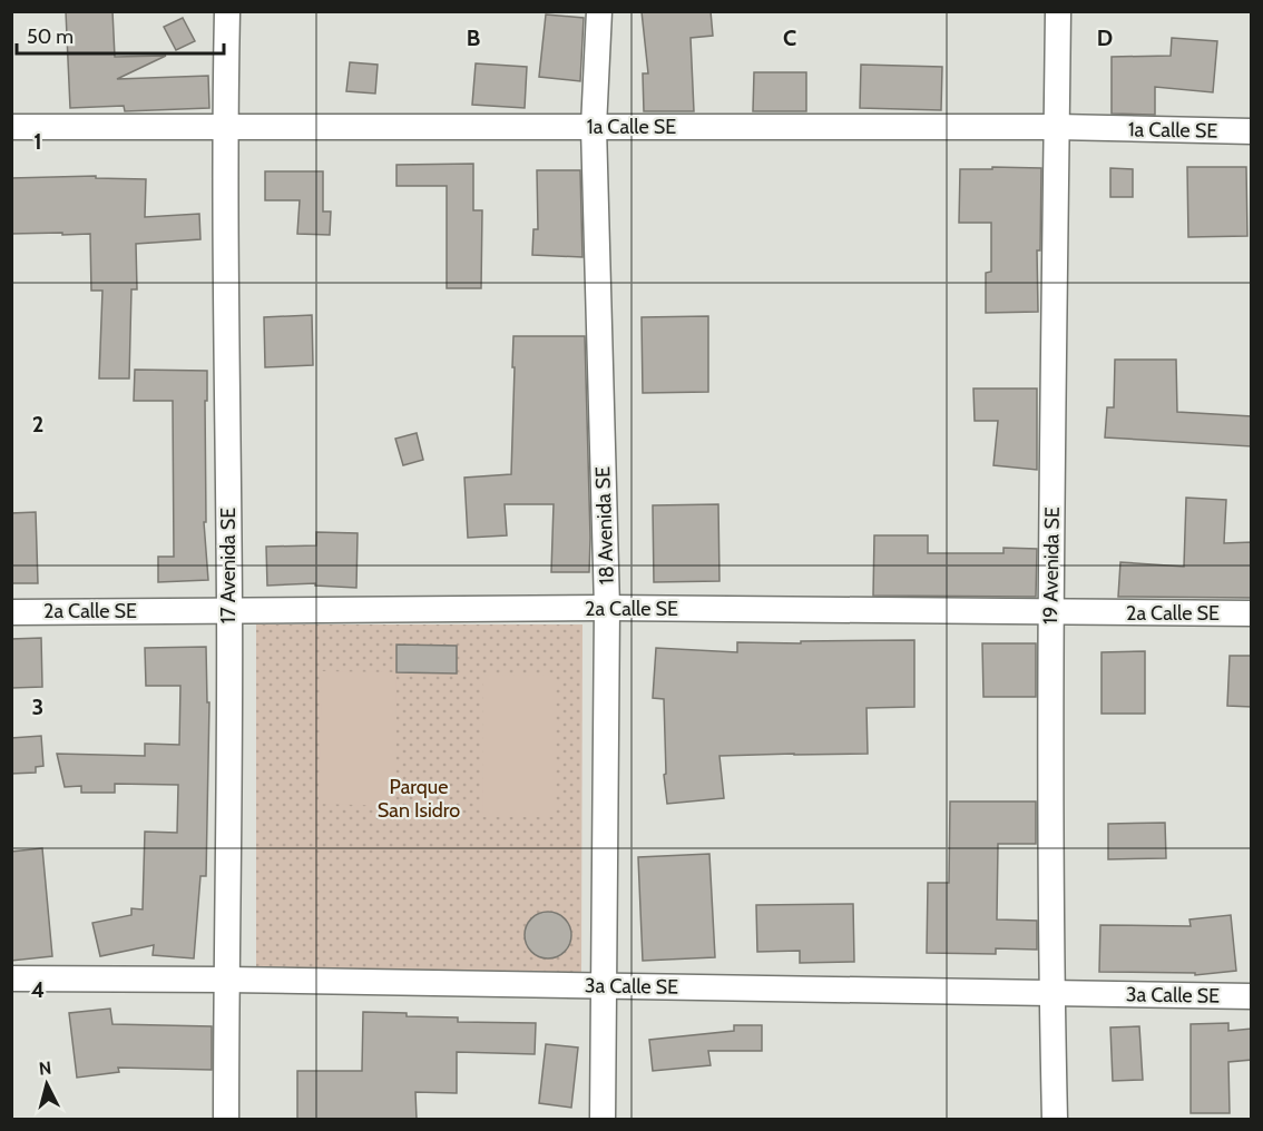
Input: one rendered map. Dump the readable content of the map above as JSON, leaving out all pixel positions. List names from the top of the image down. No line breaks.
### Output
{"streets":{"street":["1a Calle SE","18 Avenida SE","17 Avenida SE","19 Avenida SE","2a Calle SE","3a Calle SE"]},"crossings":[["1a Calle SE","18 Avenida SE"],["1a Calle SE","17 Avenida SE"],["1a Calle SE","19 Avenida SE"],["18 Avenida SE","2a Calle SE"],["18 Avenida SE","3a Calle SE"],["17 Avenida SE","2a Calle SE"],["17 Avenida SE","3a Calle SE"],["19 Avenida SE","2a Calle SE"],["19 Avenida SE","3a Calle SE"]],"parks":["Parque San Isidro"],"scale_bar":"50 m","north":"top","grid":{"columns":["B","C","D"],"rows":["1","2","3","4"]}}
